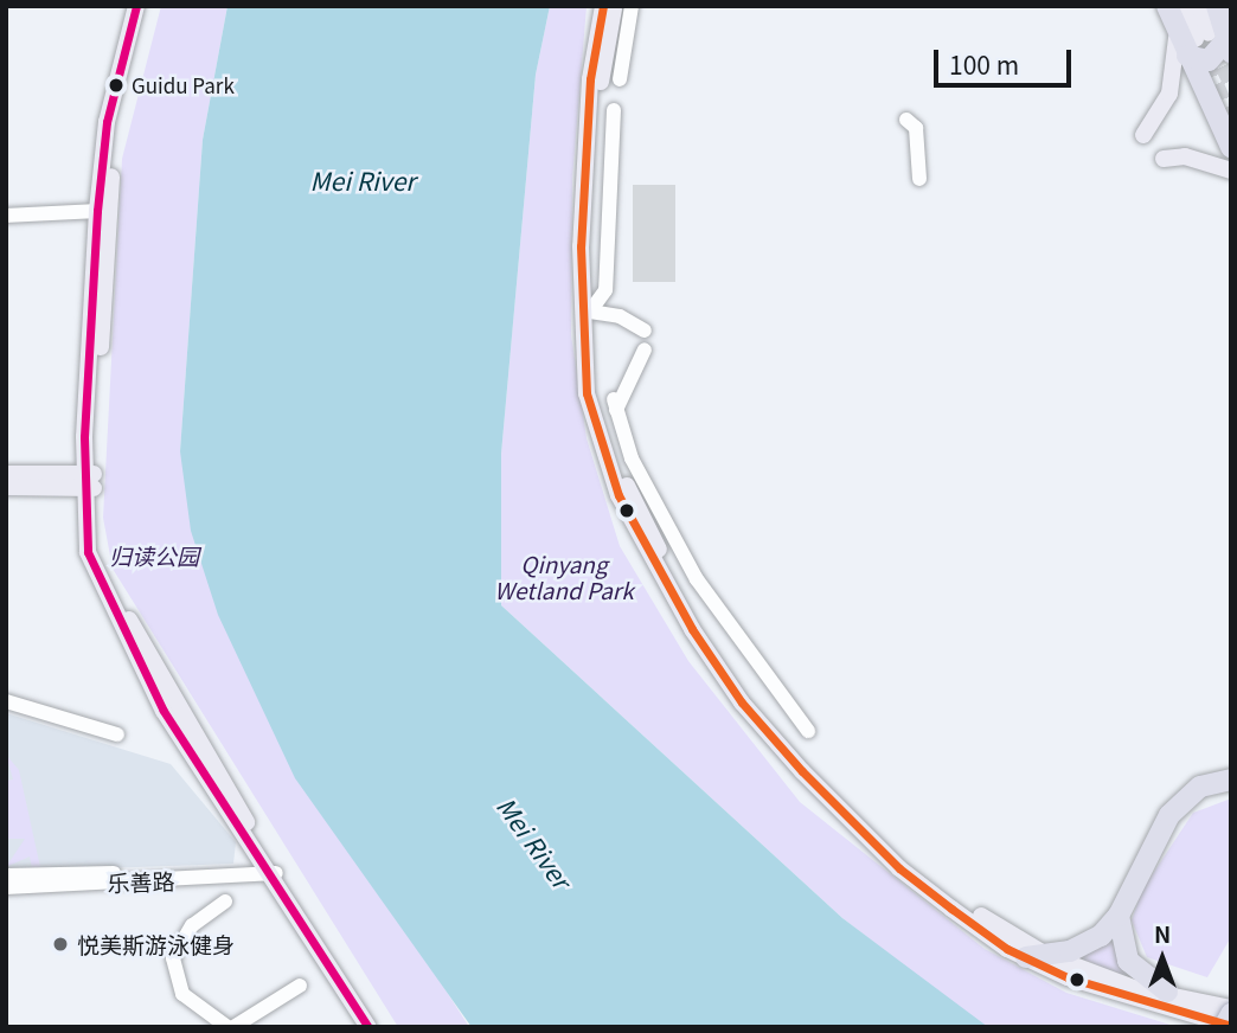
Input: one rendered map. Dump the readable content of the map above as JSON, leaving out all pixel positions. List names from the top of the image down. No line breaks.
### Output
{"streets":{"street":["乐善路"]},"water":["Mei River"],"parks":["归读公园","Qinyang Wetland Park"],"places":["Guidu Park","悦美斯游泳健身"],"scale_bar":"100 m","north":"top"}
